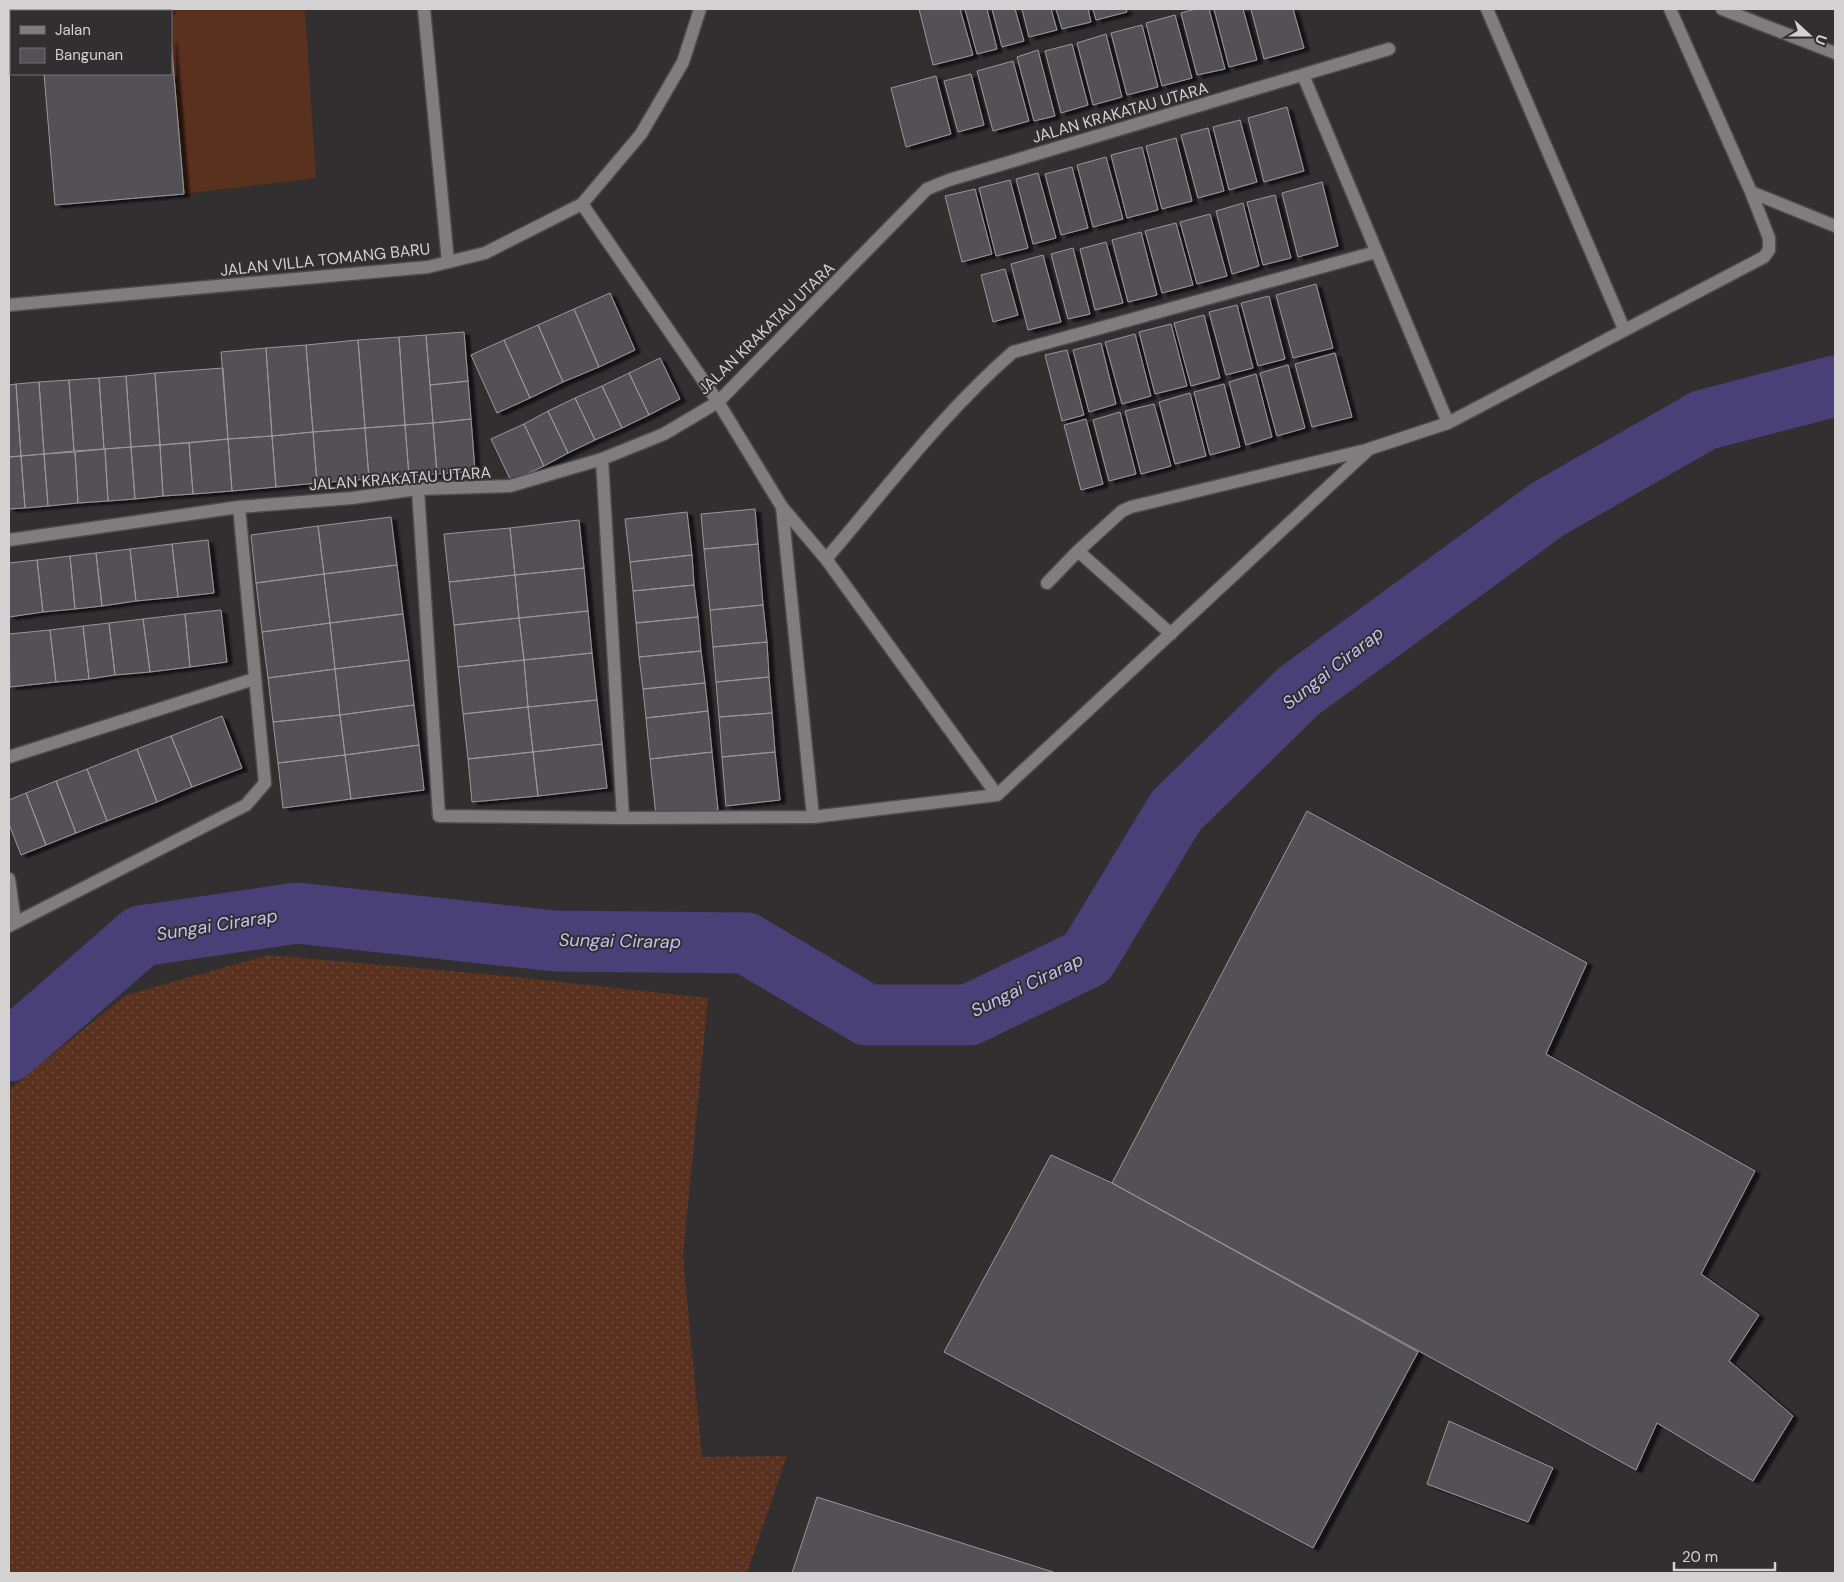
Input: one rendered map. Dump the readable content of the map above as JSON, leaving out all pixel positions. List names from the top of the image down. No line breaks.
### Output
{"streets":{"street":["JALAN KRAKATAU UTARA","JALAN VILLA TOMANG BARU"]},"water":["Sungai Cirarap"],"legend":["Jalan","Bangunan"],"scale_bar":"20 m","north":"right"}
